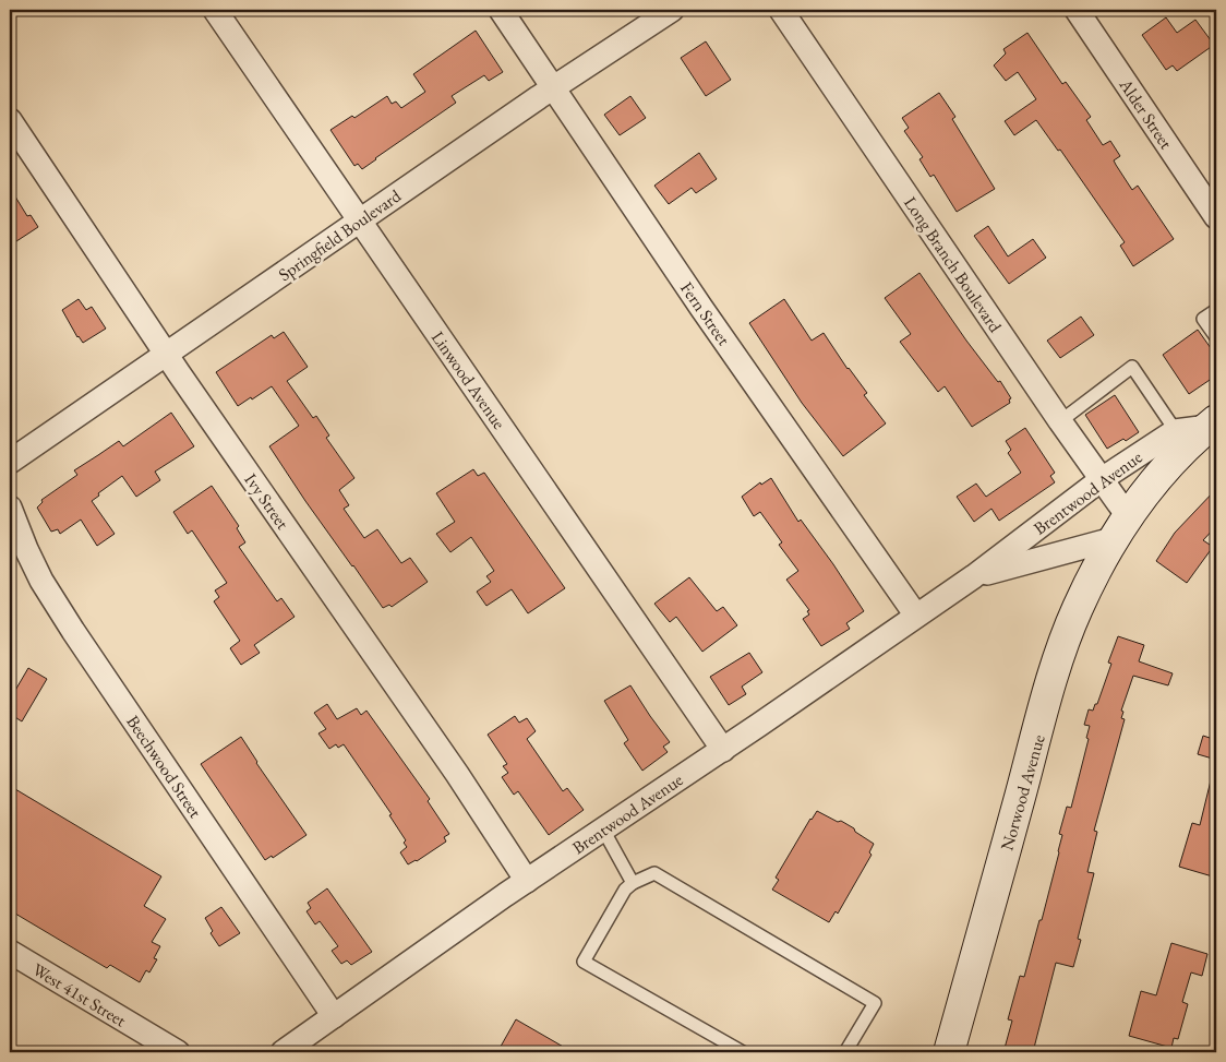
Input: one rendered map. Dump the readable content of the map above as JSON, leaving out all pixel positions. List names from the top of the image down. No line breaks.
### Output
{"streets":{"main road":["Brentwood Avenue","Norwood Avenue"],"street":["Alder Street","Springfield Boulevard","Long Branch Boulevard","Fern Street","Linwood Avenue","Ivy Street","Beechwood Street","West 41st Street"]},"crossings":[["Springfield Boulevard","Fern Street"],["Springfield Boulevard","Linwood Avenue"],["Springfield Boulevard","Ivy Street"],["Long Branch Boulevard","Brentwood Avenue"],["Long Branch Boulevard","Norwood Avenue"],["Fern Street","Brentwood Avenue"],["Linwood Avenue","Brentwood Avenue"],["Brentwood Avenue","Ivy Street"],["Brentwood Avenue","Beechwood Street"],["Brentwood Avenue","Norwood Avenue"]]}
